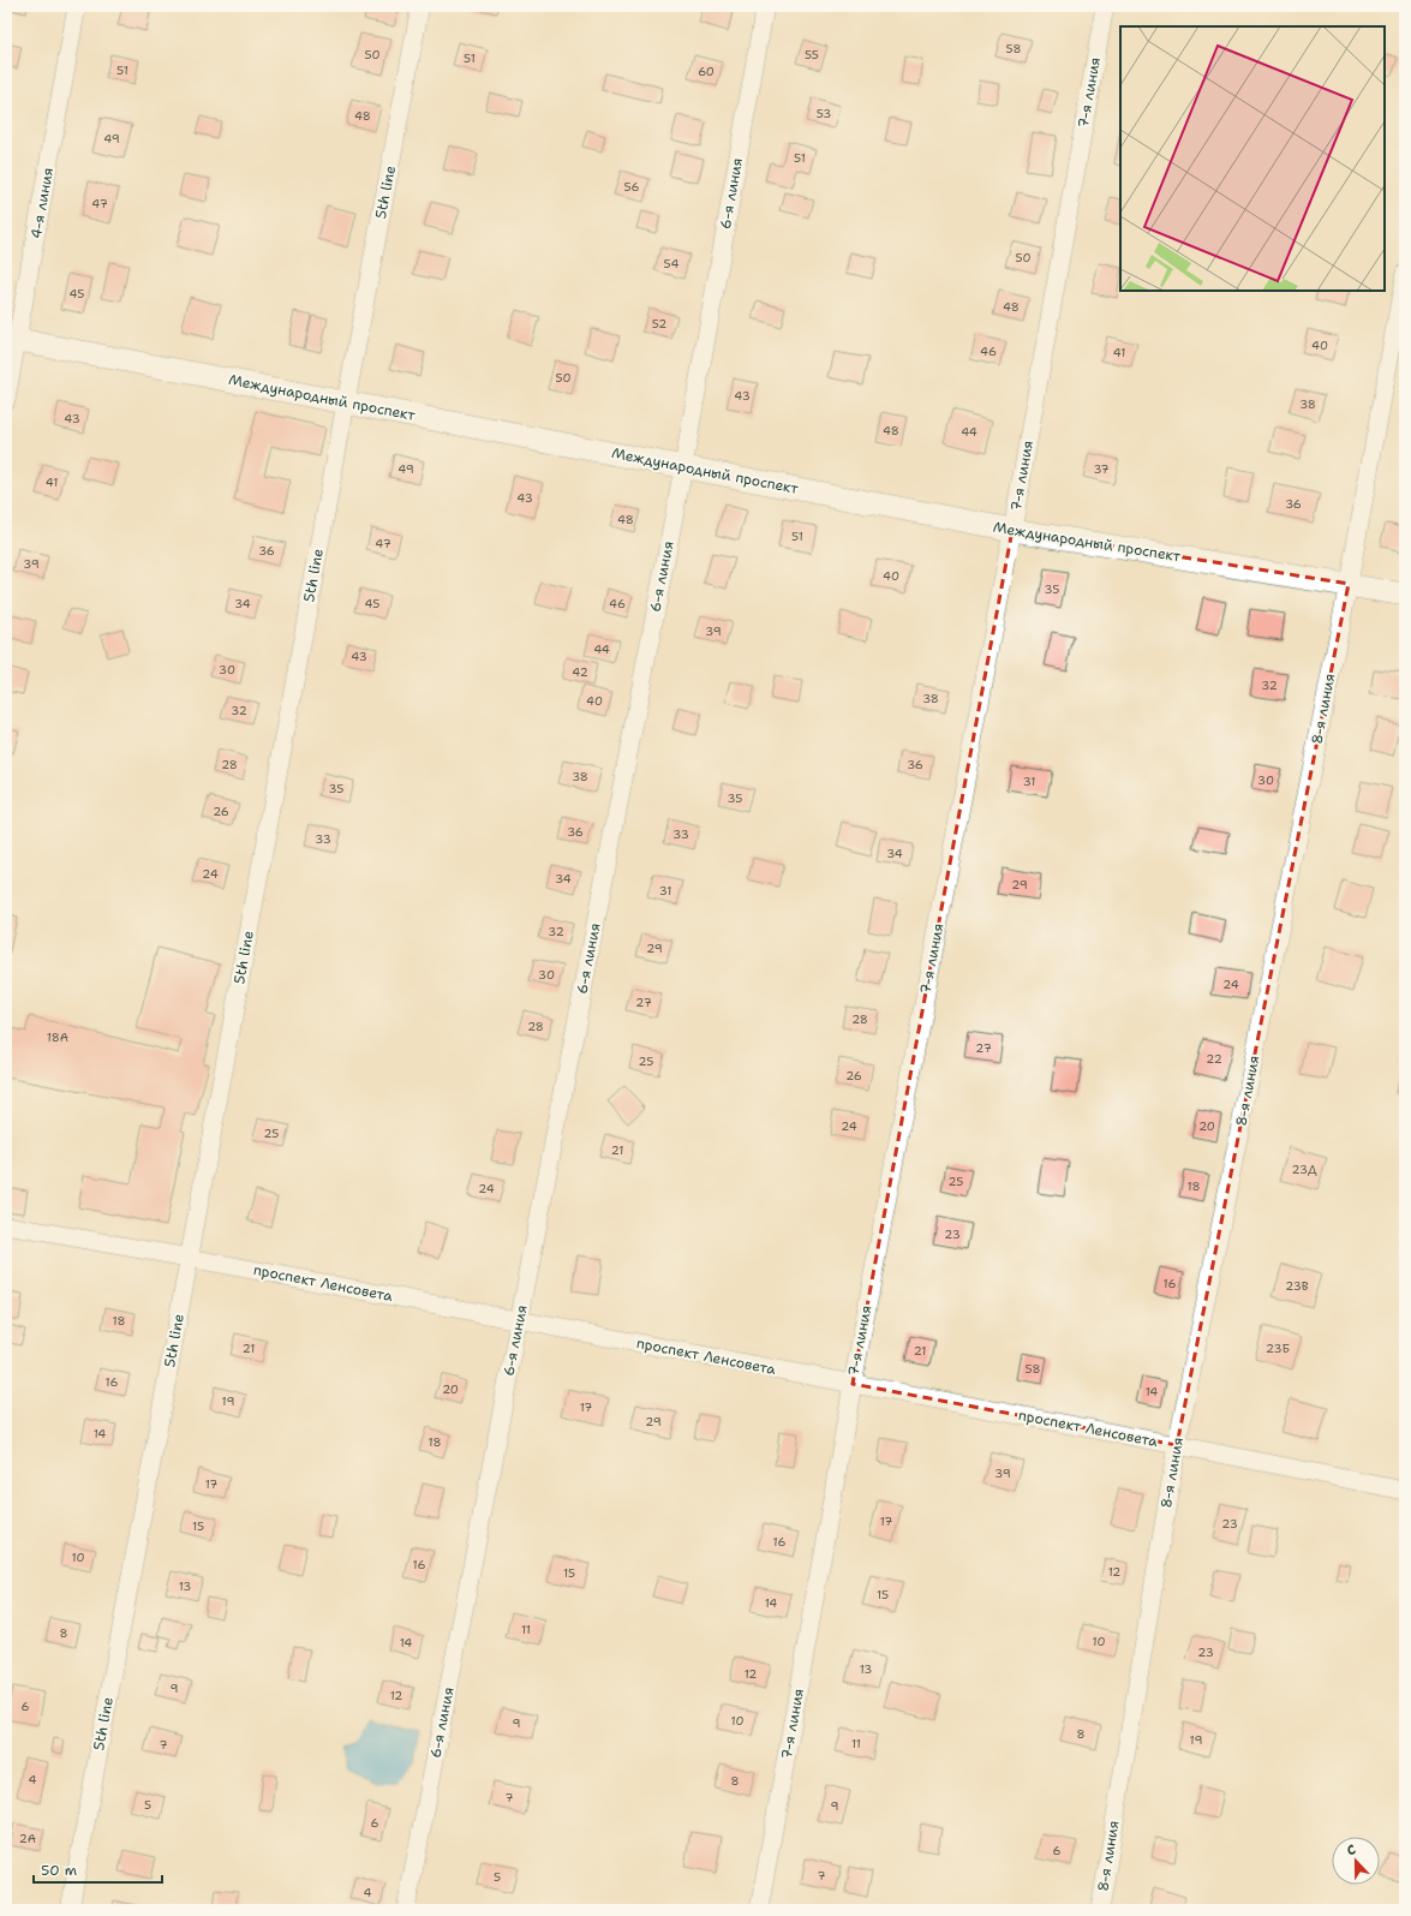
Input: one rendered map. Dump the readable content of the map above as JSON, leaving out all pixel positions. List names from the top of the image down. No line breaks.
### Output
{"streets":{"street":["7-я линия","5th line","6-я линия","4-я линия","Международный проспект","8-я линия","проспект Ленсовета"]},"crossings":[["7-я линия","Международный проспект"],["7-я линия","проспект Ленсовета"],["5th line","Международный проспект"],["5th line","проспект Ленсовета"],["6-я линия","Международный проспект"],["6-я линия","проспект Ленсовета"],["4-я линия","Международный проспект"],["Международный проспект","8-я линия"],["8-я линия","проспект Ленсовета"]],"house_numbers":["58","50","55","51","51","60","53","48","49","51","56","47","50","54","45","48","52","40","46","41","50","43","38","43","48","44","49","37","41","43","36","48","51","47","36","39","40","35","34","45","46","39","44","43","30","42","32","38","40","32","28","36","38","30","31","35","35","26","36","33","33","34","24","34","29","31","32","29","30","24","27","28","28","18А","27","22","25","26","24","20","25","21","23Д","25","18","24","23","16","23В","18","21","23Б","21","58","16","20","14","19","17","29","14","18","39","17","17","23","15","16","10","16","12","15","13","15","14","11","8","10","14","23","13","12","9","12","6","10","9","8","19","11","7","4","8","7","5","9","6","2А","6","7","5","4"],"scale_bar":"50 m","north":"top"}
